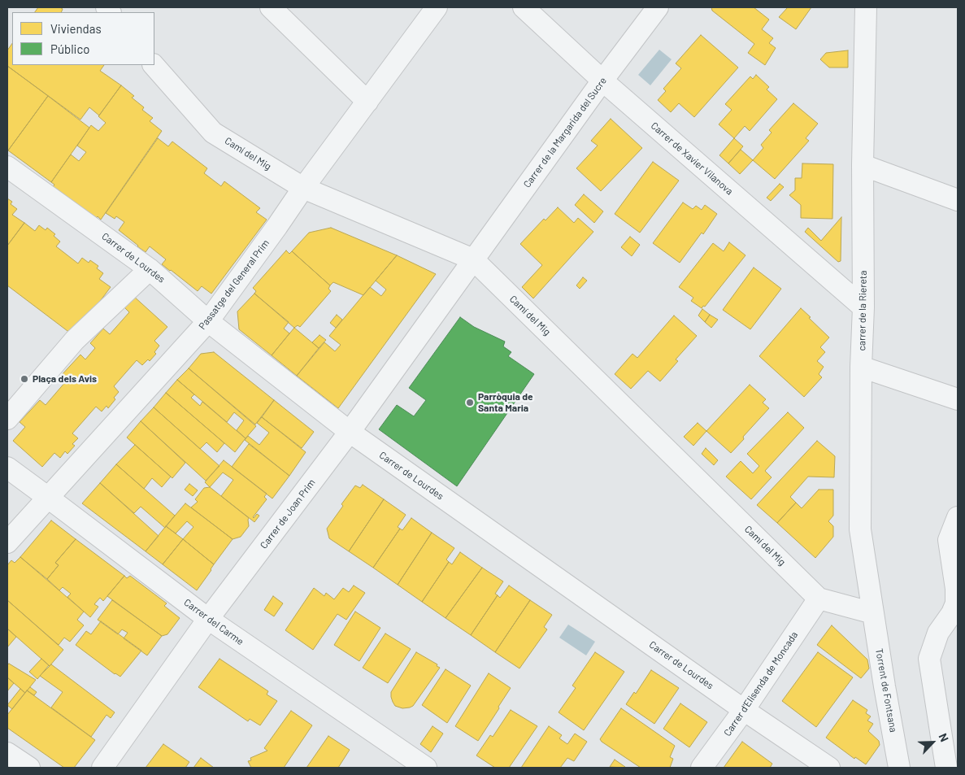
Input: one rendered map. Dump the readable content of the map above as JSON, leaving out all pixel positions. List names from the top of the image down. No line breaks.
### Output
{"streets":{"street":["Carrer de la Margarida del Sucre","Camí del Mig","Carrer de Xavier Vilanova","Carrer de Lourdes","Passatge del General Prim","carrer de la Riereta","Carrer de Joan Prim","Carrer del Carme","Carrer d'Elisenda de Moncada","Torrent de Fontsana"]},"crossings":[["Carrer de la Margarida del Sucre","Camí del Mig"],["Carrer de la Margarida del Sucre","Carrer de Xavier Vilanova"],["Carrer de la Margarida del Sucre","Carrer de Joan Prim"],["Camí del Mig","Passatge del General Prim"],["Camí del Mig","carrer de la Riereta"],["Camí del Mig","Carrer de Joan Prim"],["Camí del Mig","Carrer d'Elisenda de Moncada"],["Camí del Mig","Torrent de Fontsana"],["Carrer de Xavier Vilanova","carrer de la Riereta"],["Carrer de Lourdes","Passatge del General Prim"],["Carrer de Lourdes","Carrer de Joan Prim"],["Carrer de Lourdes","Carrer d'Elisenda de Moncada"],["Passatge del General Prim","Carrer del Carme"],["carrer de la Riereta","Torrent de Fontsana"],["Carrer de Joan Prim","Carrer del Carme"]],"places":["Plaça dels Avis","Parròquia de Santa Maria"],"legend":["Viviendas","Público"],"north":"top right"}
